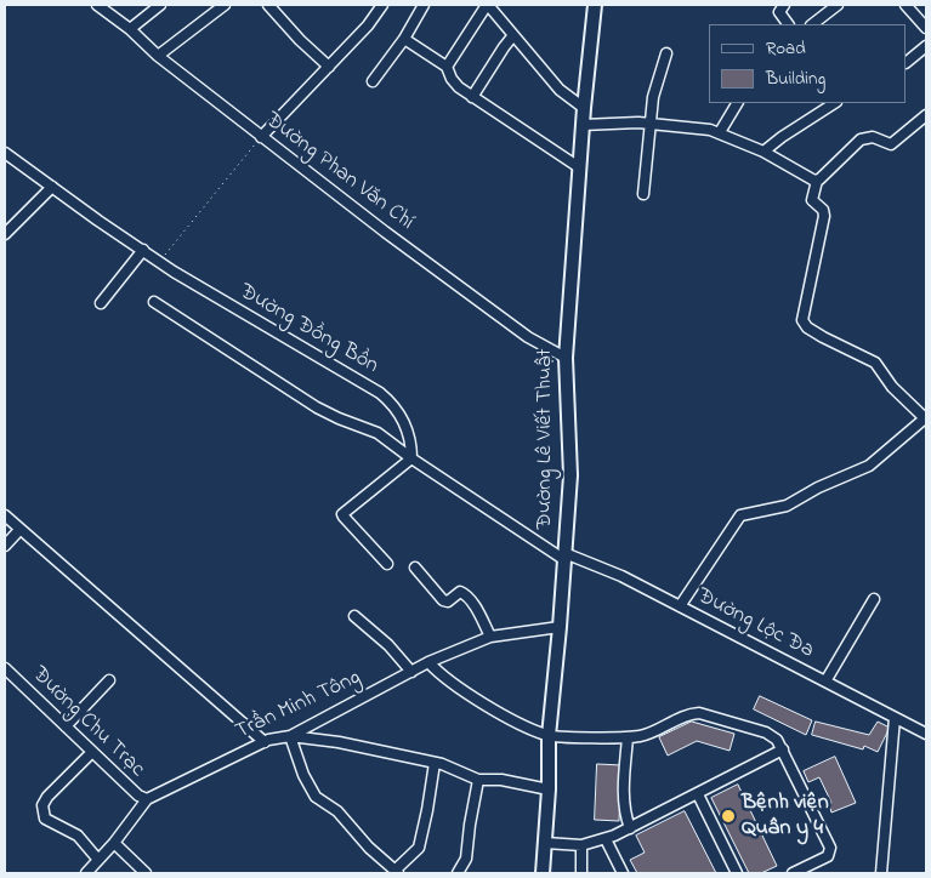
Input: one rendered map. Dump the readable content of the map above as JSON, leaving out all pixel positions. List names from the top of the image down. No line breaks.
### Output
{"streets":{"main road":["Đường Lê Viết Thuật"],"street":["Đường Phan Văn Chí","Đường Đồng Bồn","Đường Lộc Đa","Trần Minh Tông","Đường Chu Trạc"]},"crossings":[["Đường Phan Văn Chí","Đường Lê Viết Thuật"],["Đường Lê Viết Thuật","Đường Lộc Đa"],["Đường Lê Viết Thuật","Trần Minh Tông"],["Trần Minh Tông","Đường Chu Trạc"]],"places":["Bệnh viện Quân y 4"],"legend":["Road","Building"]}
